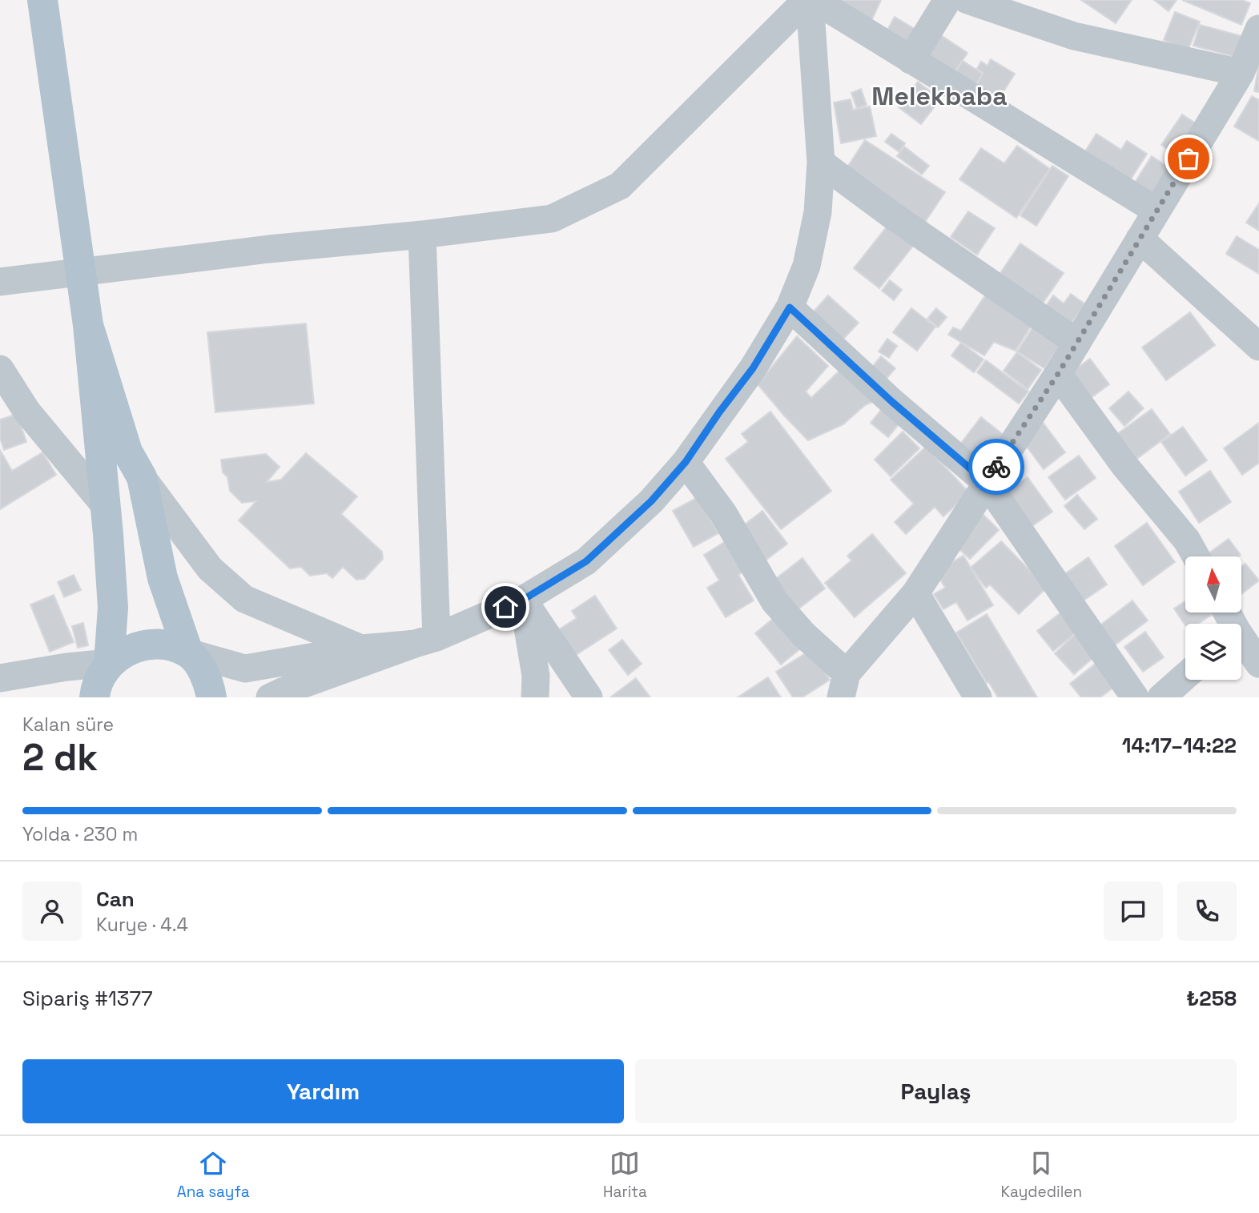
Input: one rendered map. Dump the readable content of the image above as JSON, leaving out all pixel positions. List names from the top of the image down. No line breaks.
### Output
{"districts":["Melekbaba"],"north":"top","page":{"heading":["2 dk","Kalan süre","14:17–14:22"],"panel":["Can","Kurye · 4.4","Sipariş #1377","₺258"],"bar":"Yolda · 230 m","buttons":["Yardım","Paylaş"],"tabs":["Ana sayfa","Harita","Kaydedilen"]}}
